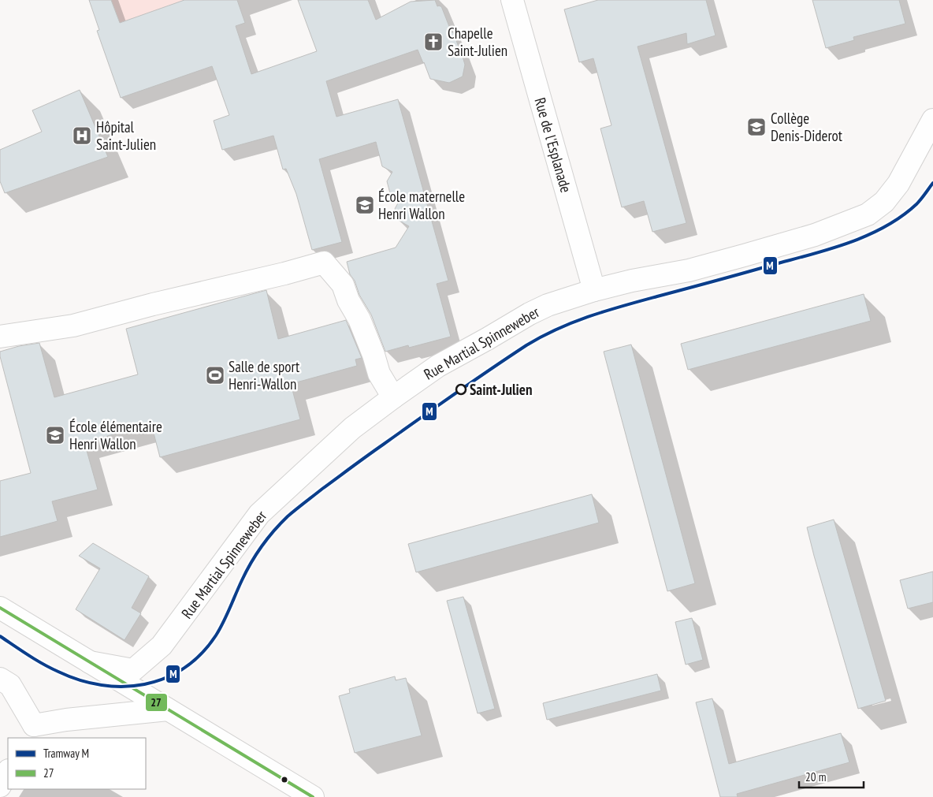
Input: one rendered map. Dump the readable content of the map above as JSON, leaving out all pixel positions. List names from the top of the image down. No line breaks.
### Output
{"streets":{"street":["Rue de l'Esplanade","Rue Martial Spinneweber"]},"crossings":[["Rue de l'Esplanade","Rue Martial Spinneweber"]],"places":{"church":["Chapelle Saint-Julien"],"school or university":["Collège Denis-Diderot","École maternelle Henri Wallon","École élémentaire Henri Wallon"],"hospital":["Hôpital Saint-Julien"],"sports":["Salle de sport Henri-Wallon"],"other":["Saint-Julien"]},"lines":["tram line M","transit line 27"],"legend":["Tramway M","27"],"scale_bar":"20 m"}
